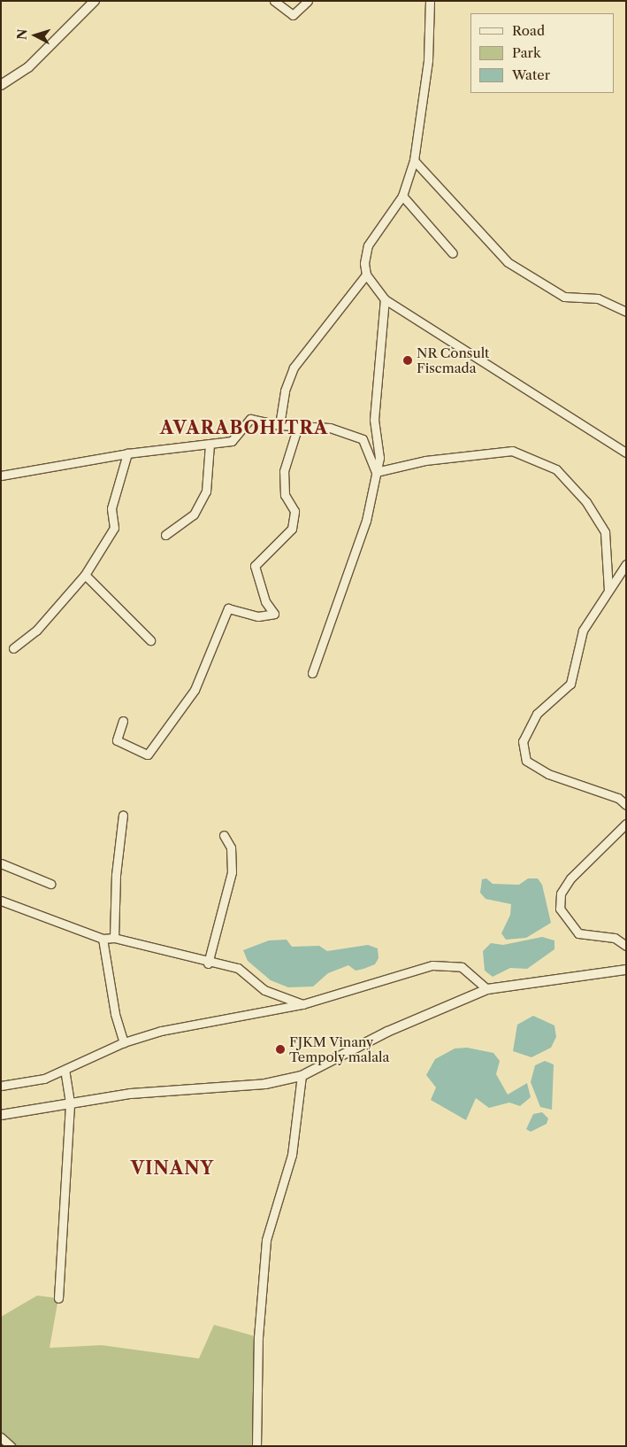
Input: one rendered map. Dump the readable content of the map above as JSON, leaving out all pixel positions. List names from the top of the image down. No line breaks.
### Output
{"districts":["AVARABOHITRA","VINANY"],"places":["NR Consult Fiscmada","FJKM Vinany Tempoly malala"],"legend":["Road","Park","Water"],"north":"left"}
